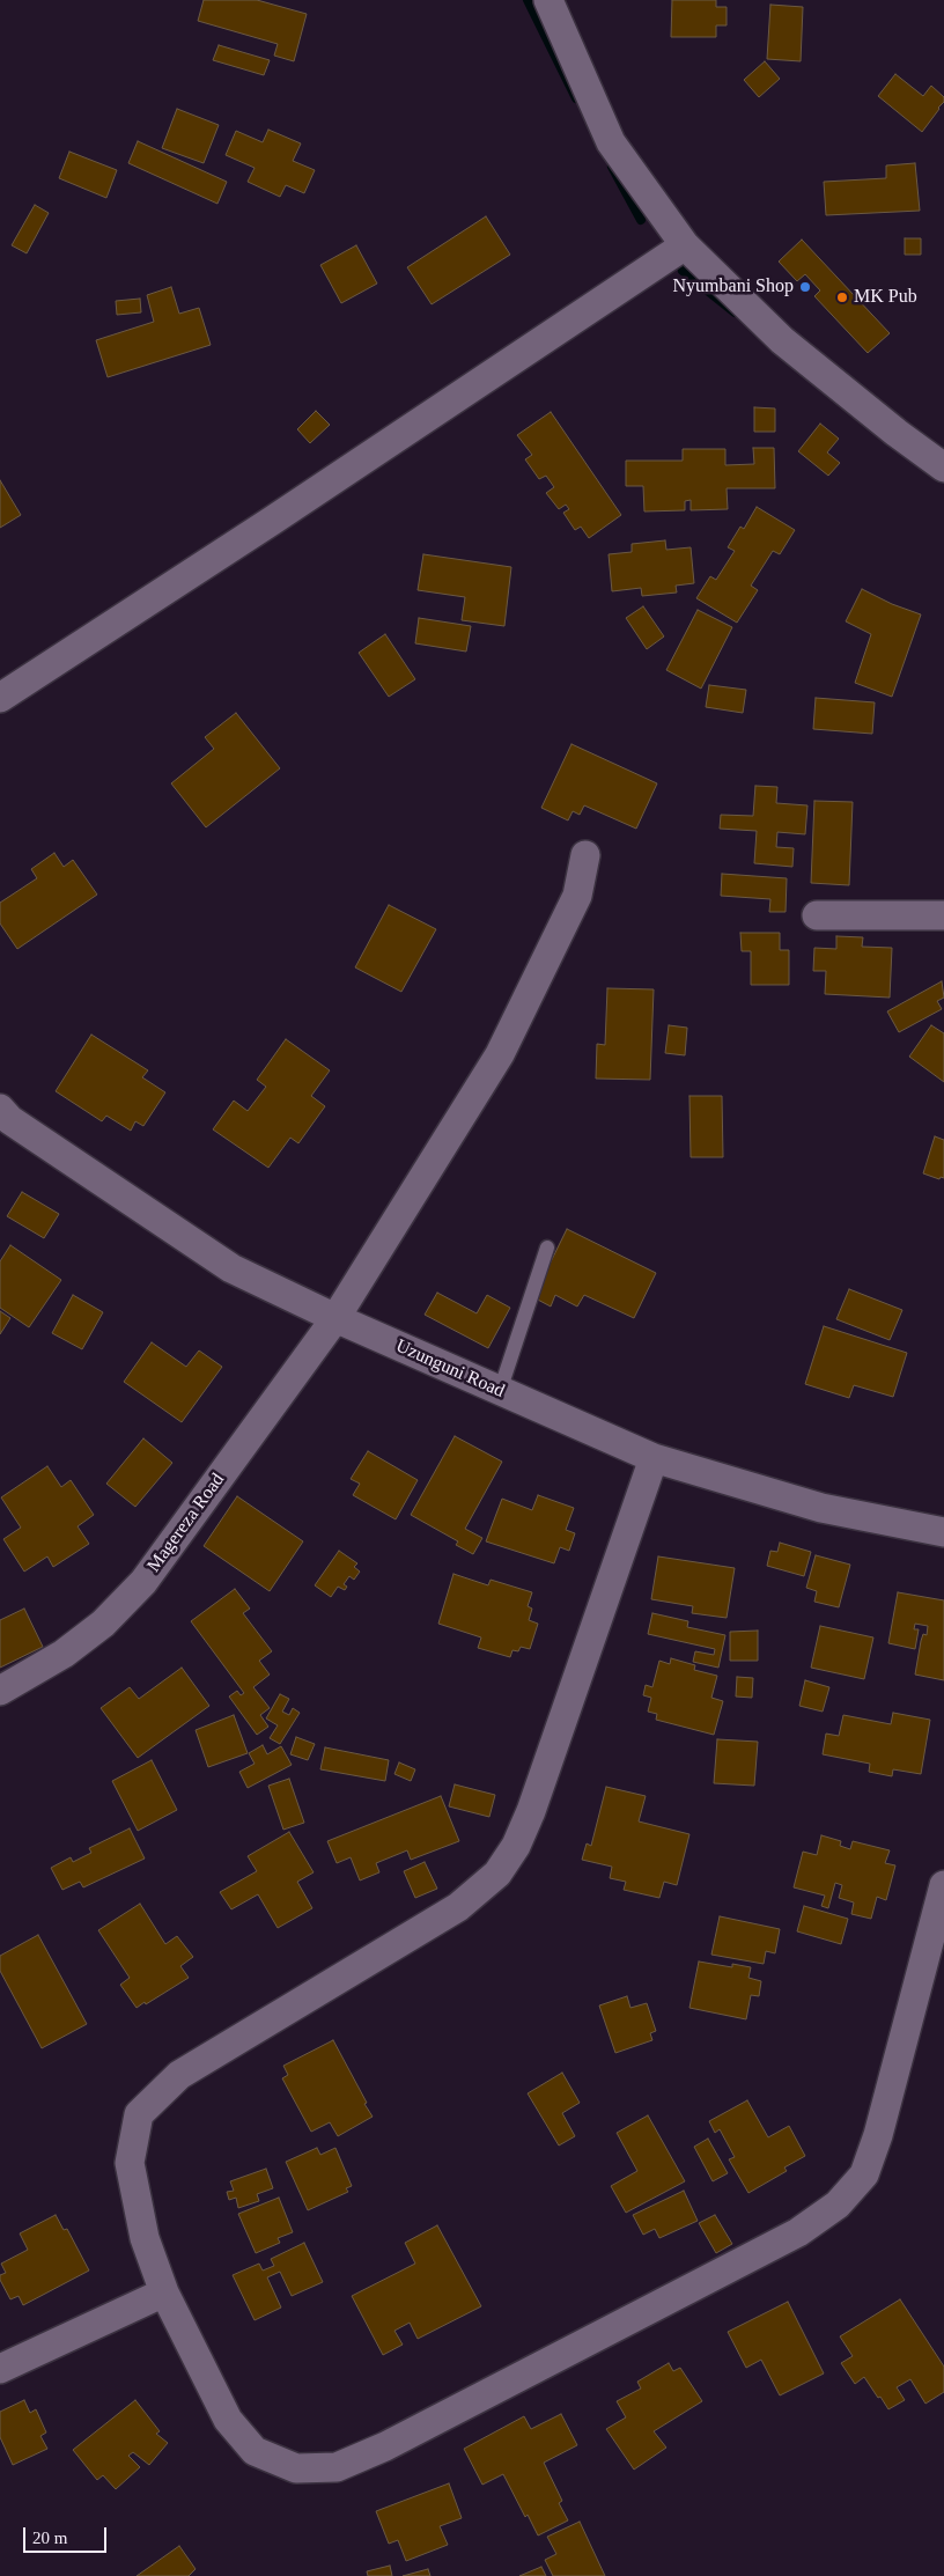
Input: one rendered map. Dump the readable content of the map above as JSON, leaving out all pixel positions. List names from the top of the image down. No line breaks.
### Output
{"streets":{"street":["Uzunguni Road","Magereza Road"]},"crossings":[["Uzunguni Road","Magereza Road"]],"places":["Nyumbani Shop","MK Pub"],"scale_bar":"20 m"}
